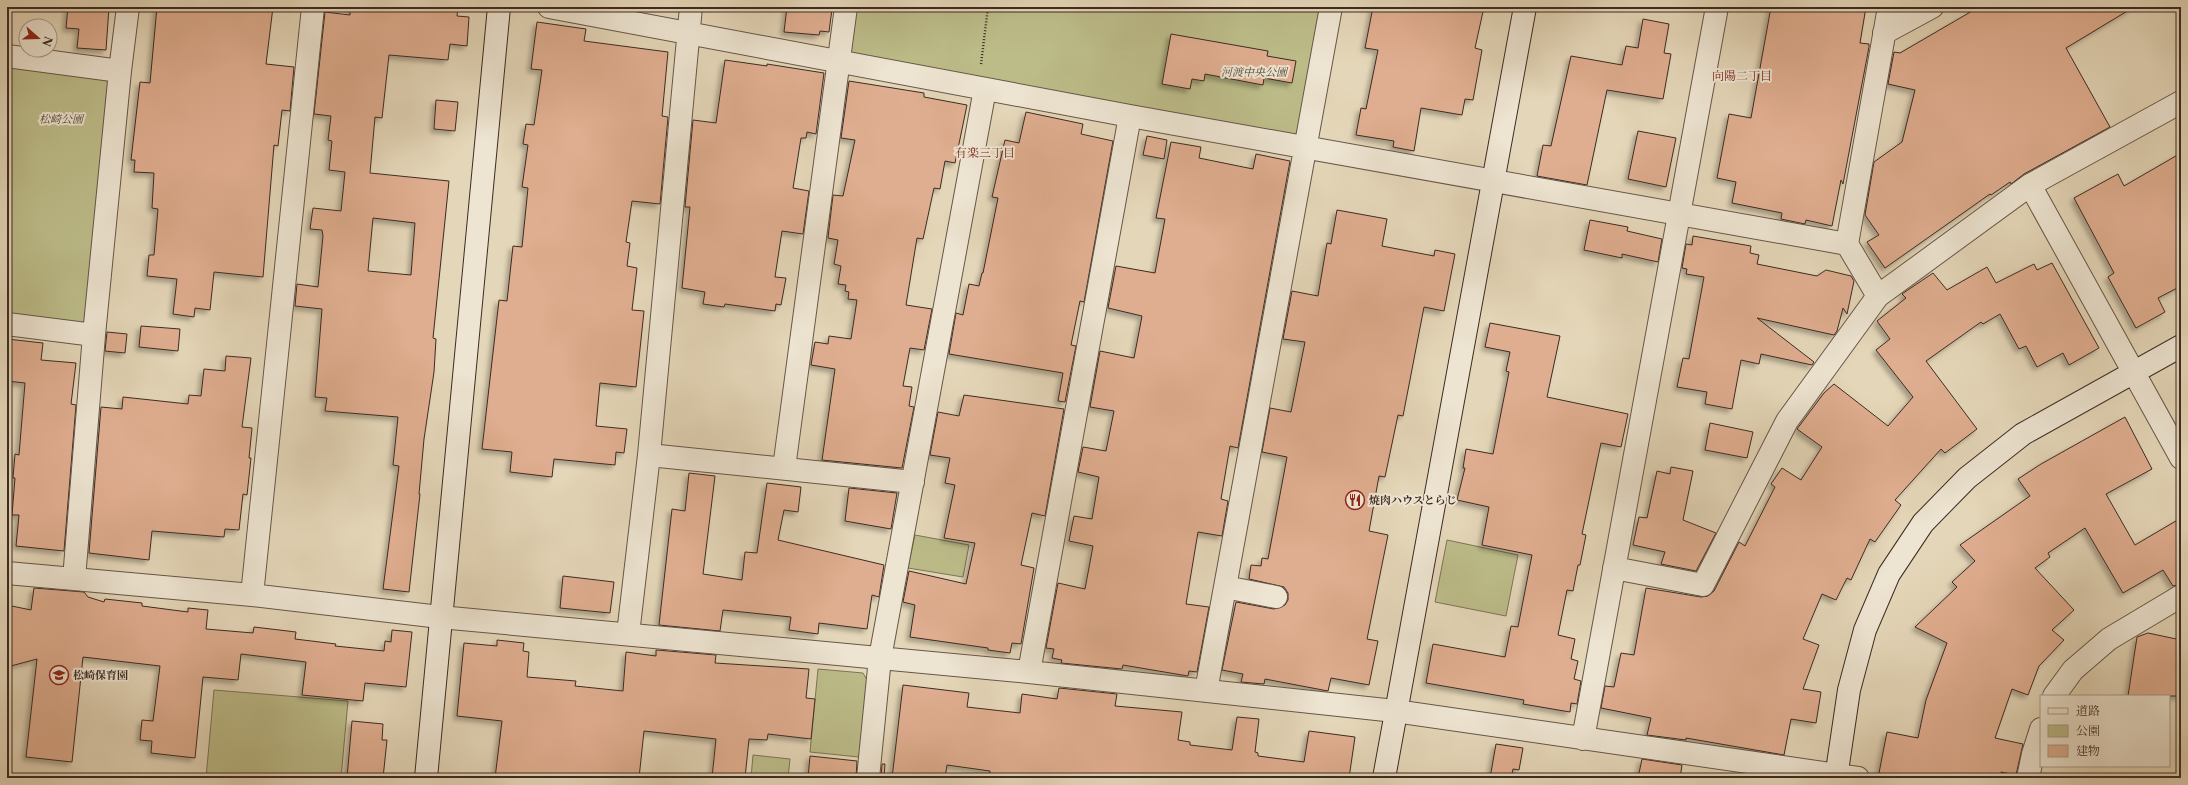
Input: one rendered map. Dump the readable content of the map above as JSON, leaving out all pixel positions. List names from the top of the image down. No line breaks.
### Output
{"districts":["向陽二丁目","有楽三丁目"],"parks":["河渡中央公園","松崎公園"],"places":{"restaurant":["焼肉ハウスとらじ"],"school or university":["松崎保育園"]},"legend":["道路","公園","建物"],"north":"right"}
